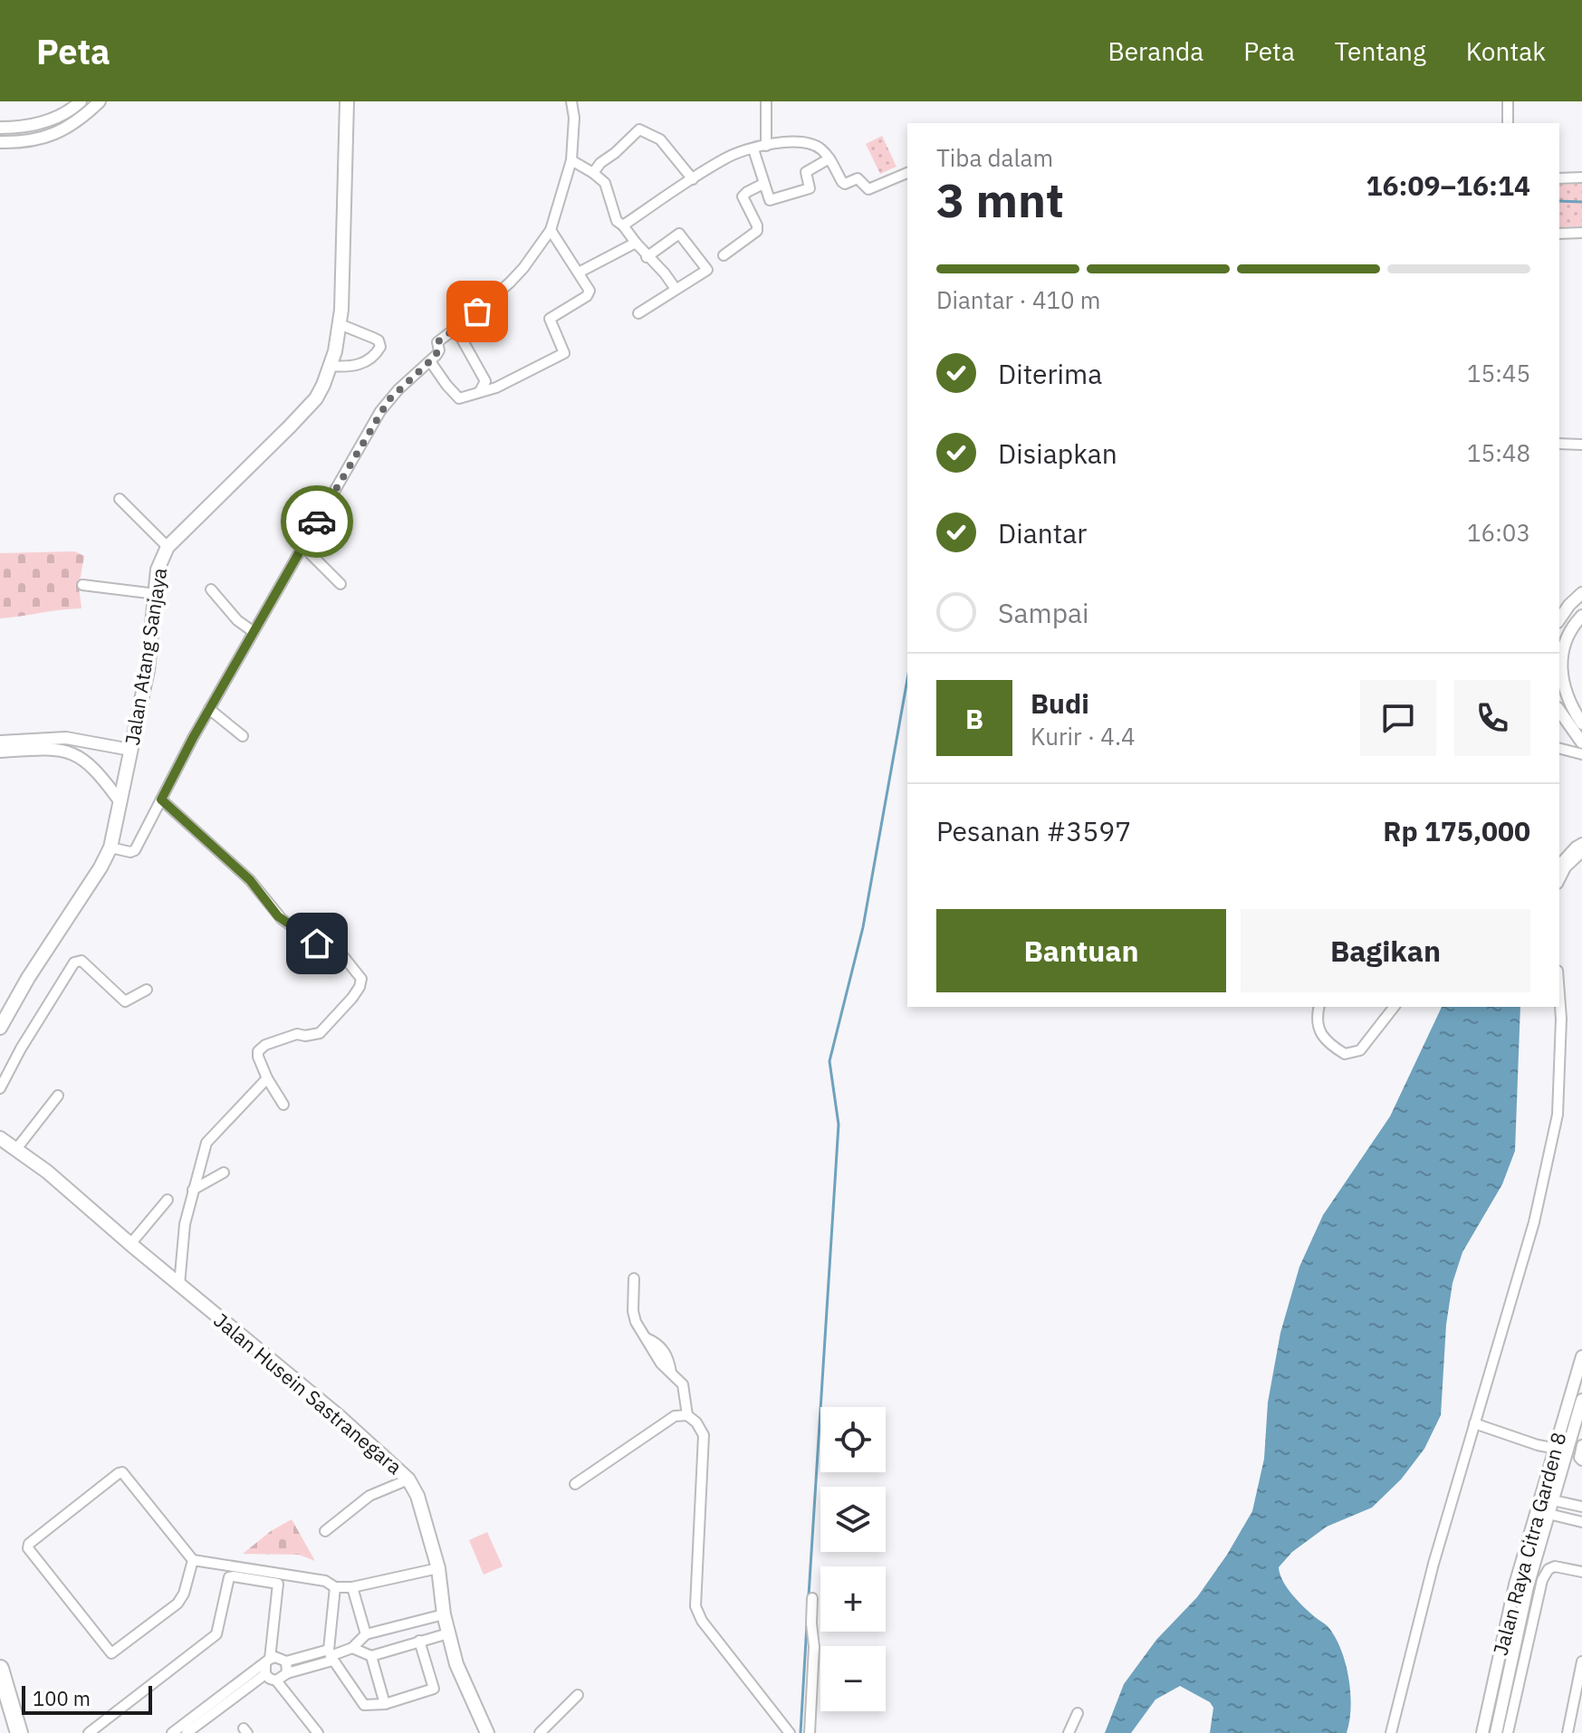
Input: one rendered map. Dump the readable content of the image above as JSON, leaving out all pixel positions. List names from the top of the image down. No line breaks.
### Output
{"streets":{"main road":["Jalan Atang Sanjaya","Jalan Husein Sastranegara"],"street":["Jalan Raya Citra Garden 8"]},"scale_bar":"100 m","page":{"header":"Peta","nav":["Beranda","Peta","Tentang","Kontak"],"heading":["3 mnt","Tiba dalam","16:09–16:14"],"panel":["Budi","Kurir · 4.4","Pesanan #3597","Rp 175,000"],"bar":"Diantar · 410 m","list":[["Diterima","15:45"],["Disiapkan","15:48"],["Diantar","16:03"],"Sampai"],"round":"B","buttons":["Bantuan","Bagikan"],"map_buttons":["+","−"],"scale":"100 m"}}
